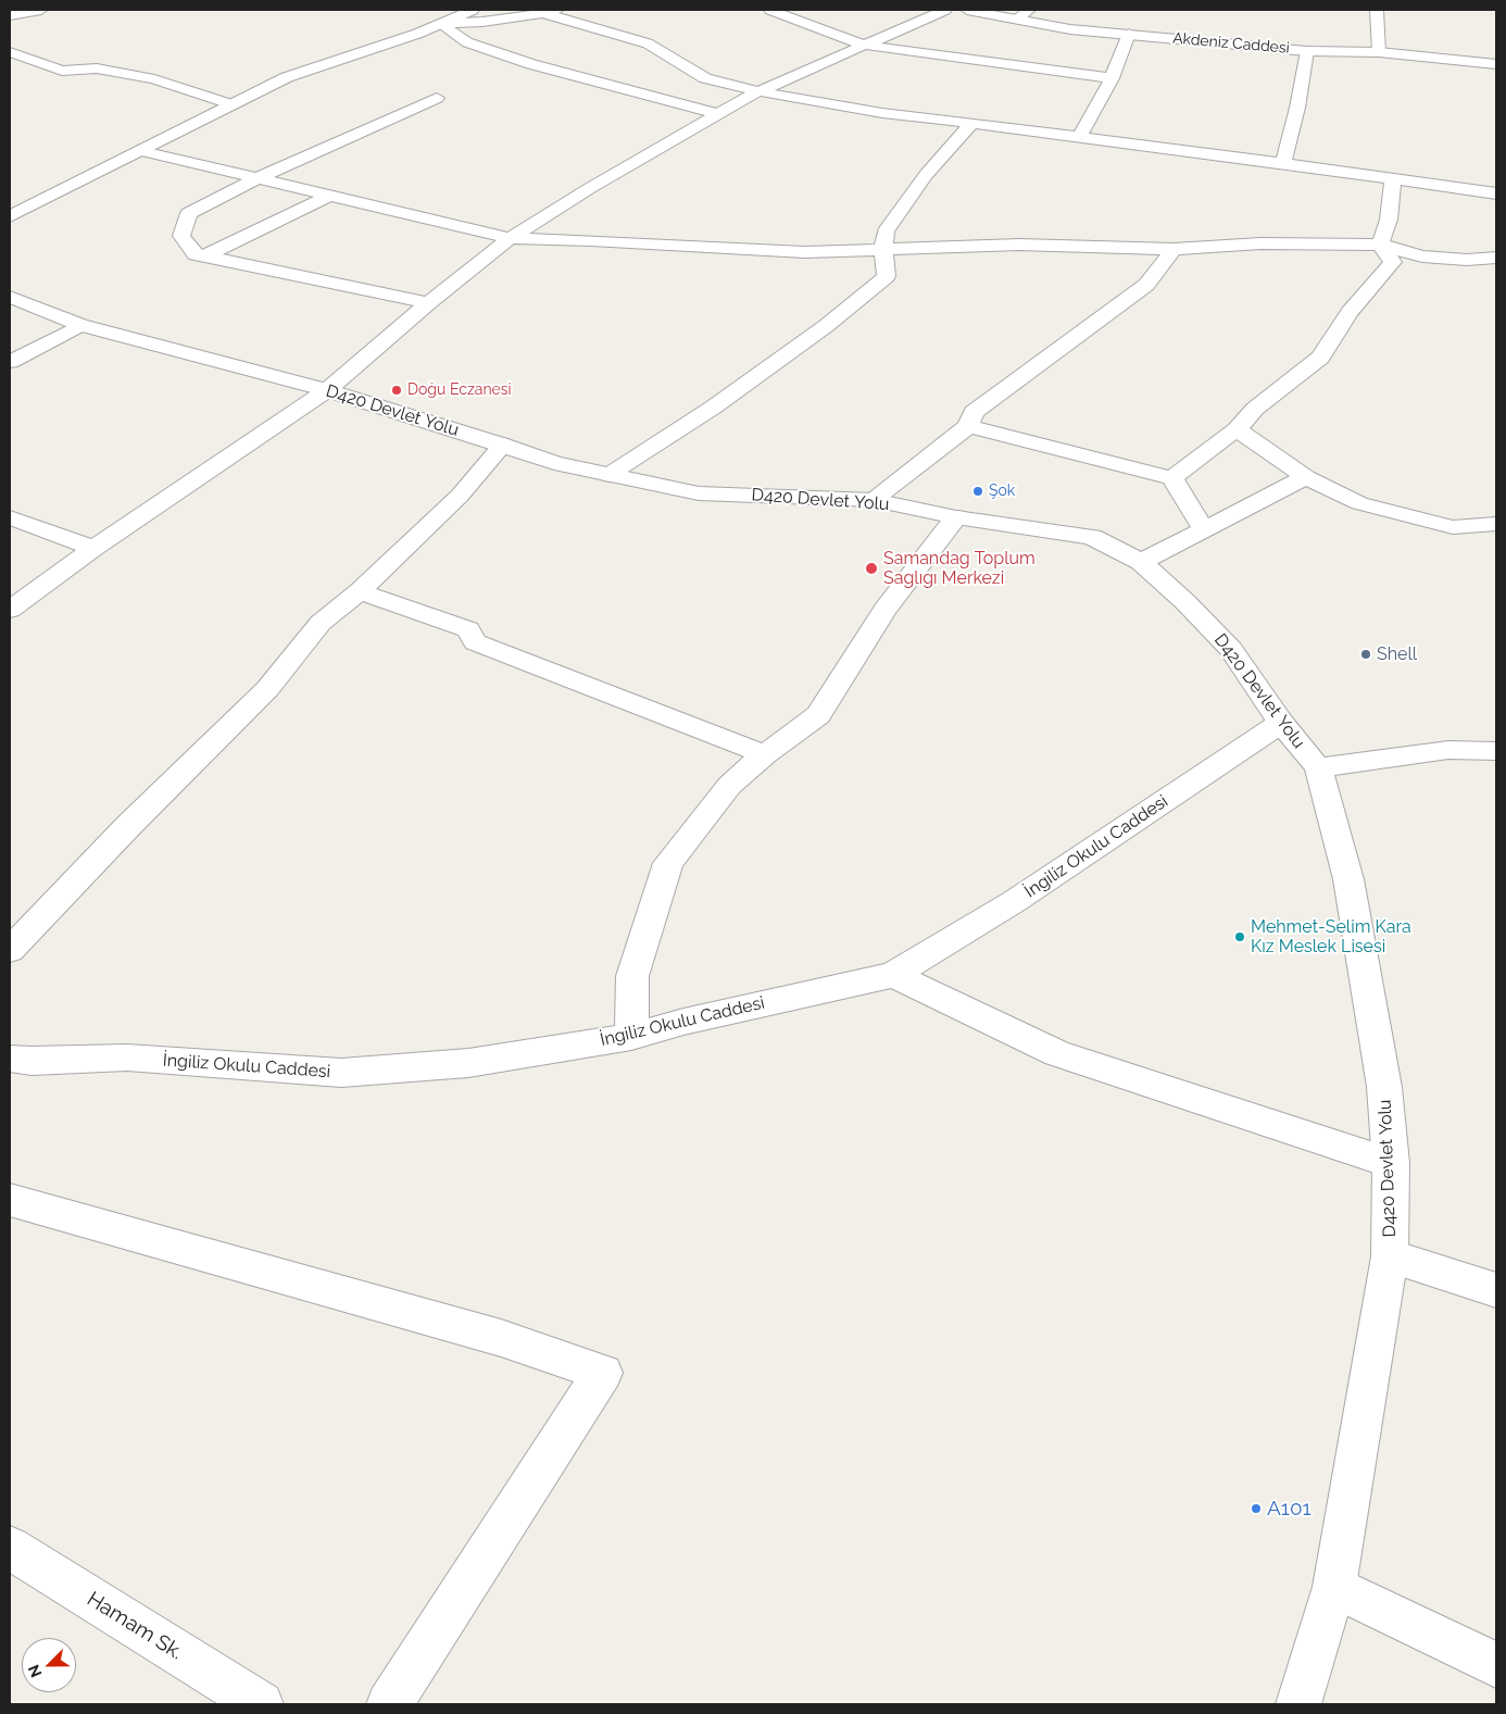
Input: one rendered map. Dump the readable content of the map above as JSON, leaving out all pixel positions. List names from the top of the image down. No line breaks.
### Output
{"streets":{"street":["Akdeniz Caddesi","D420 Devlet Yolu","İngiliz Okulu Caddesi","Hamam Sk."]},"crossings":[["D420 Devlet Yolu","İngiliz Okulu Caddesi"]],"places":["Doğu Eczanesi","Şok","Samandag Toplum Saglıgı Merkezi","Shell","Mehmet-Selim Kara Kız Meslek Lisesi","A101"],"north":"bottom left"}
